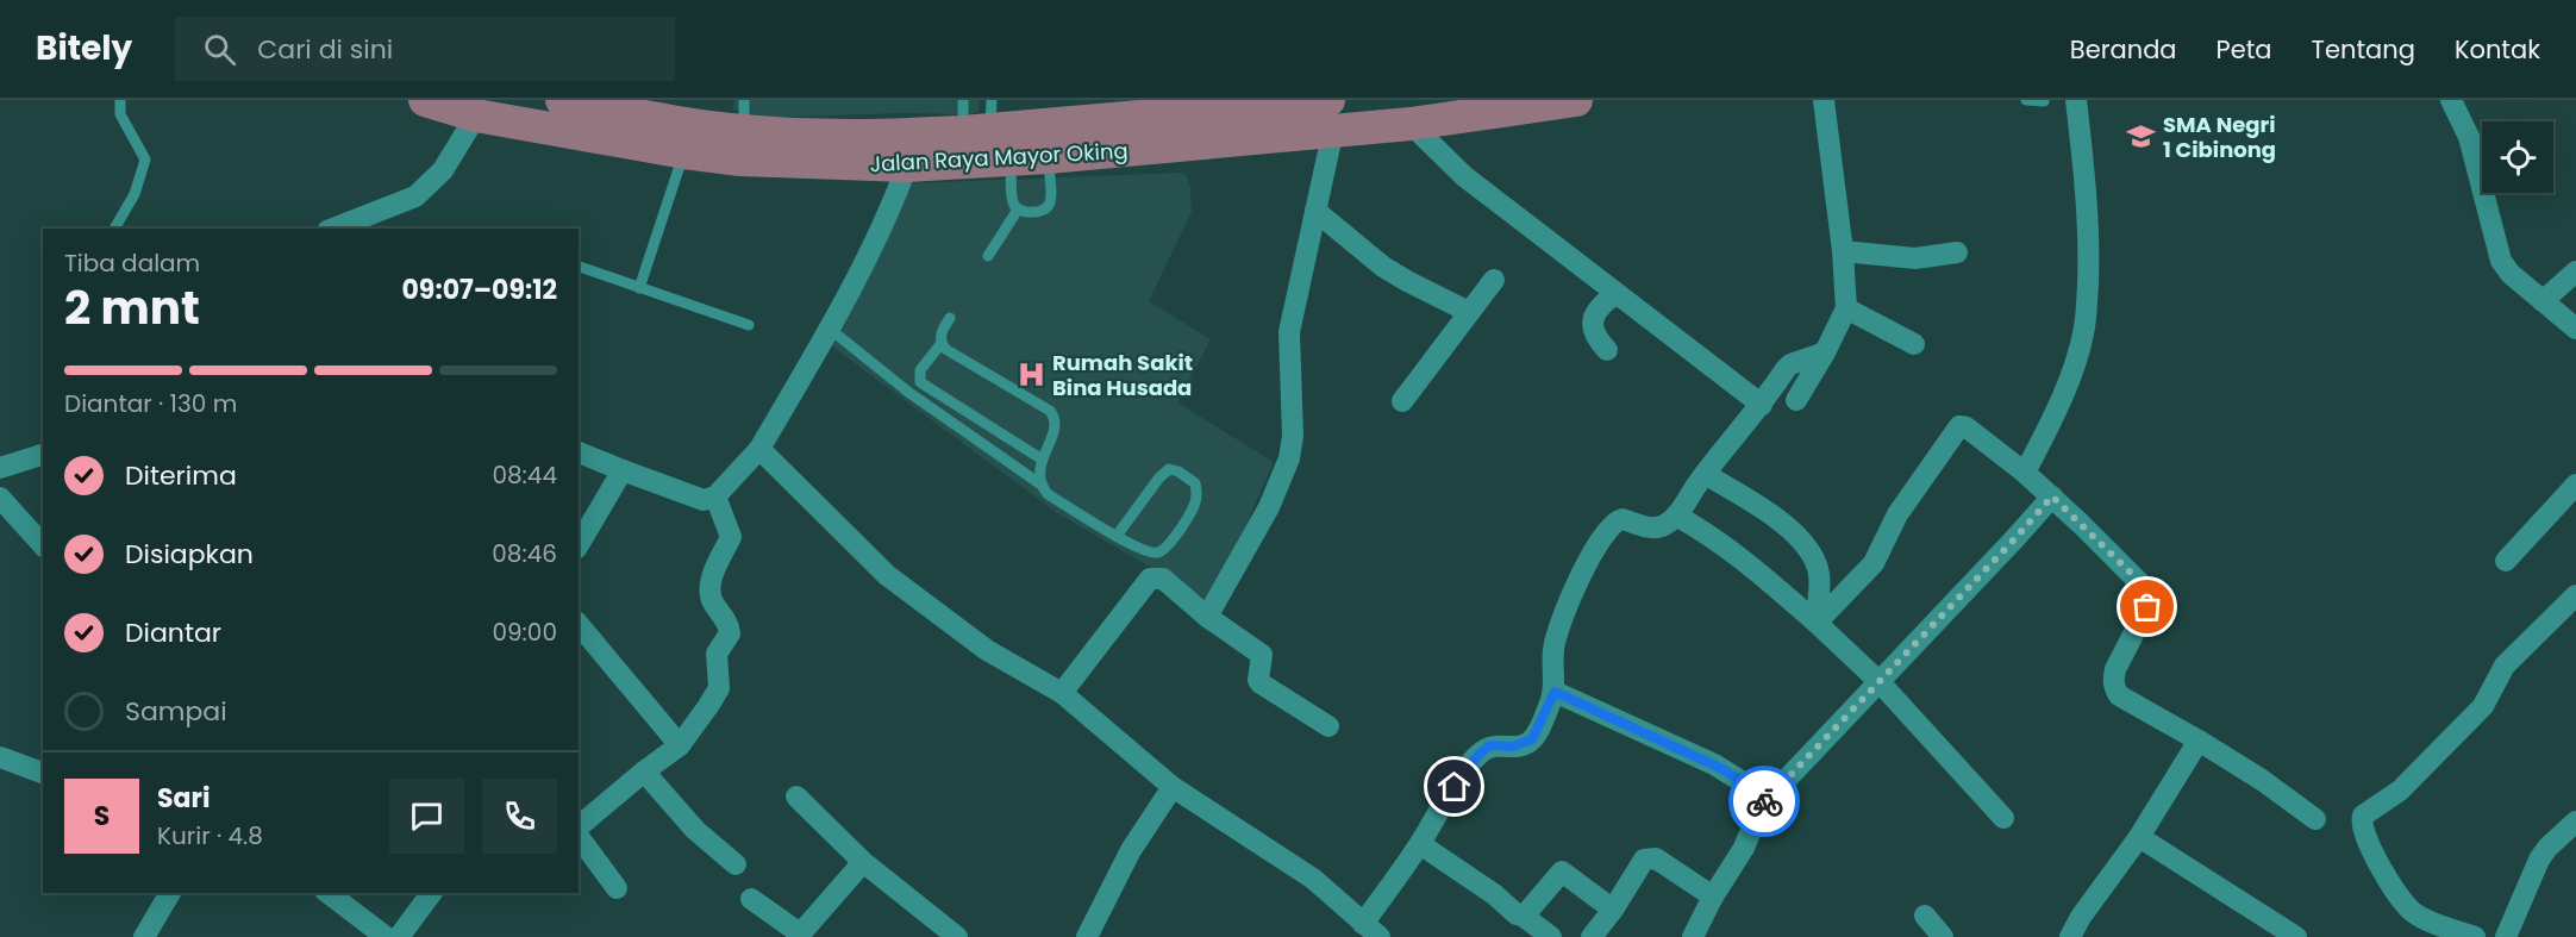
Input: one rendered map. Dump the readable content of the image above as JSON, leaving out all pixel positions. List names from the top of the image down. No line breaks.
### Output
{"streets":{"main road":["Jalan Raya Mayor Oking"]},"places":{"school or university":["SMA Negri 1 Cibinong"],"hospital":["Rumah Sakit Bina Husada"]},"page":{"header":"Bitely","search":"Cari di sini","nav":["Beranda","Peta","Tentang","Kontak"],"heading":["2 mnt","Tiba dalam","09:07–09:12"],"panel":["Sari","Kurir · 4.8"],"bar":"Diantar · 130 m","list":[["Diterima","08:44"],["Disiapkan","08:46"],["Diantar","09:00"],"Sampai"],"round":"S"}}
